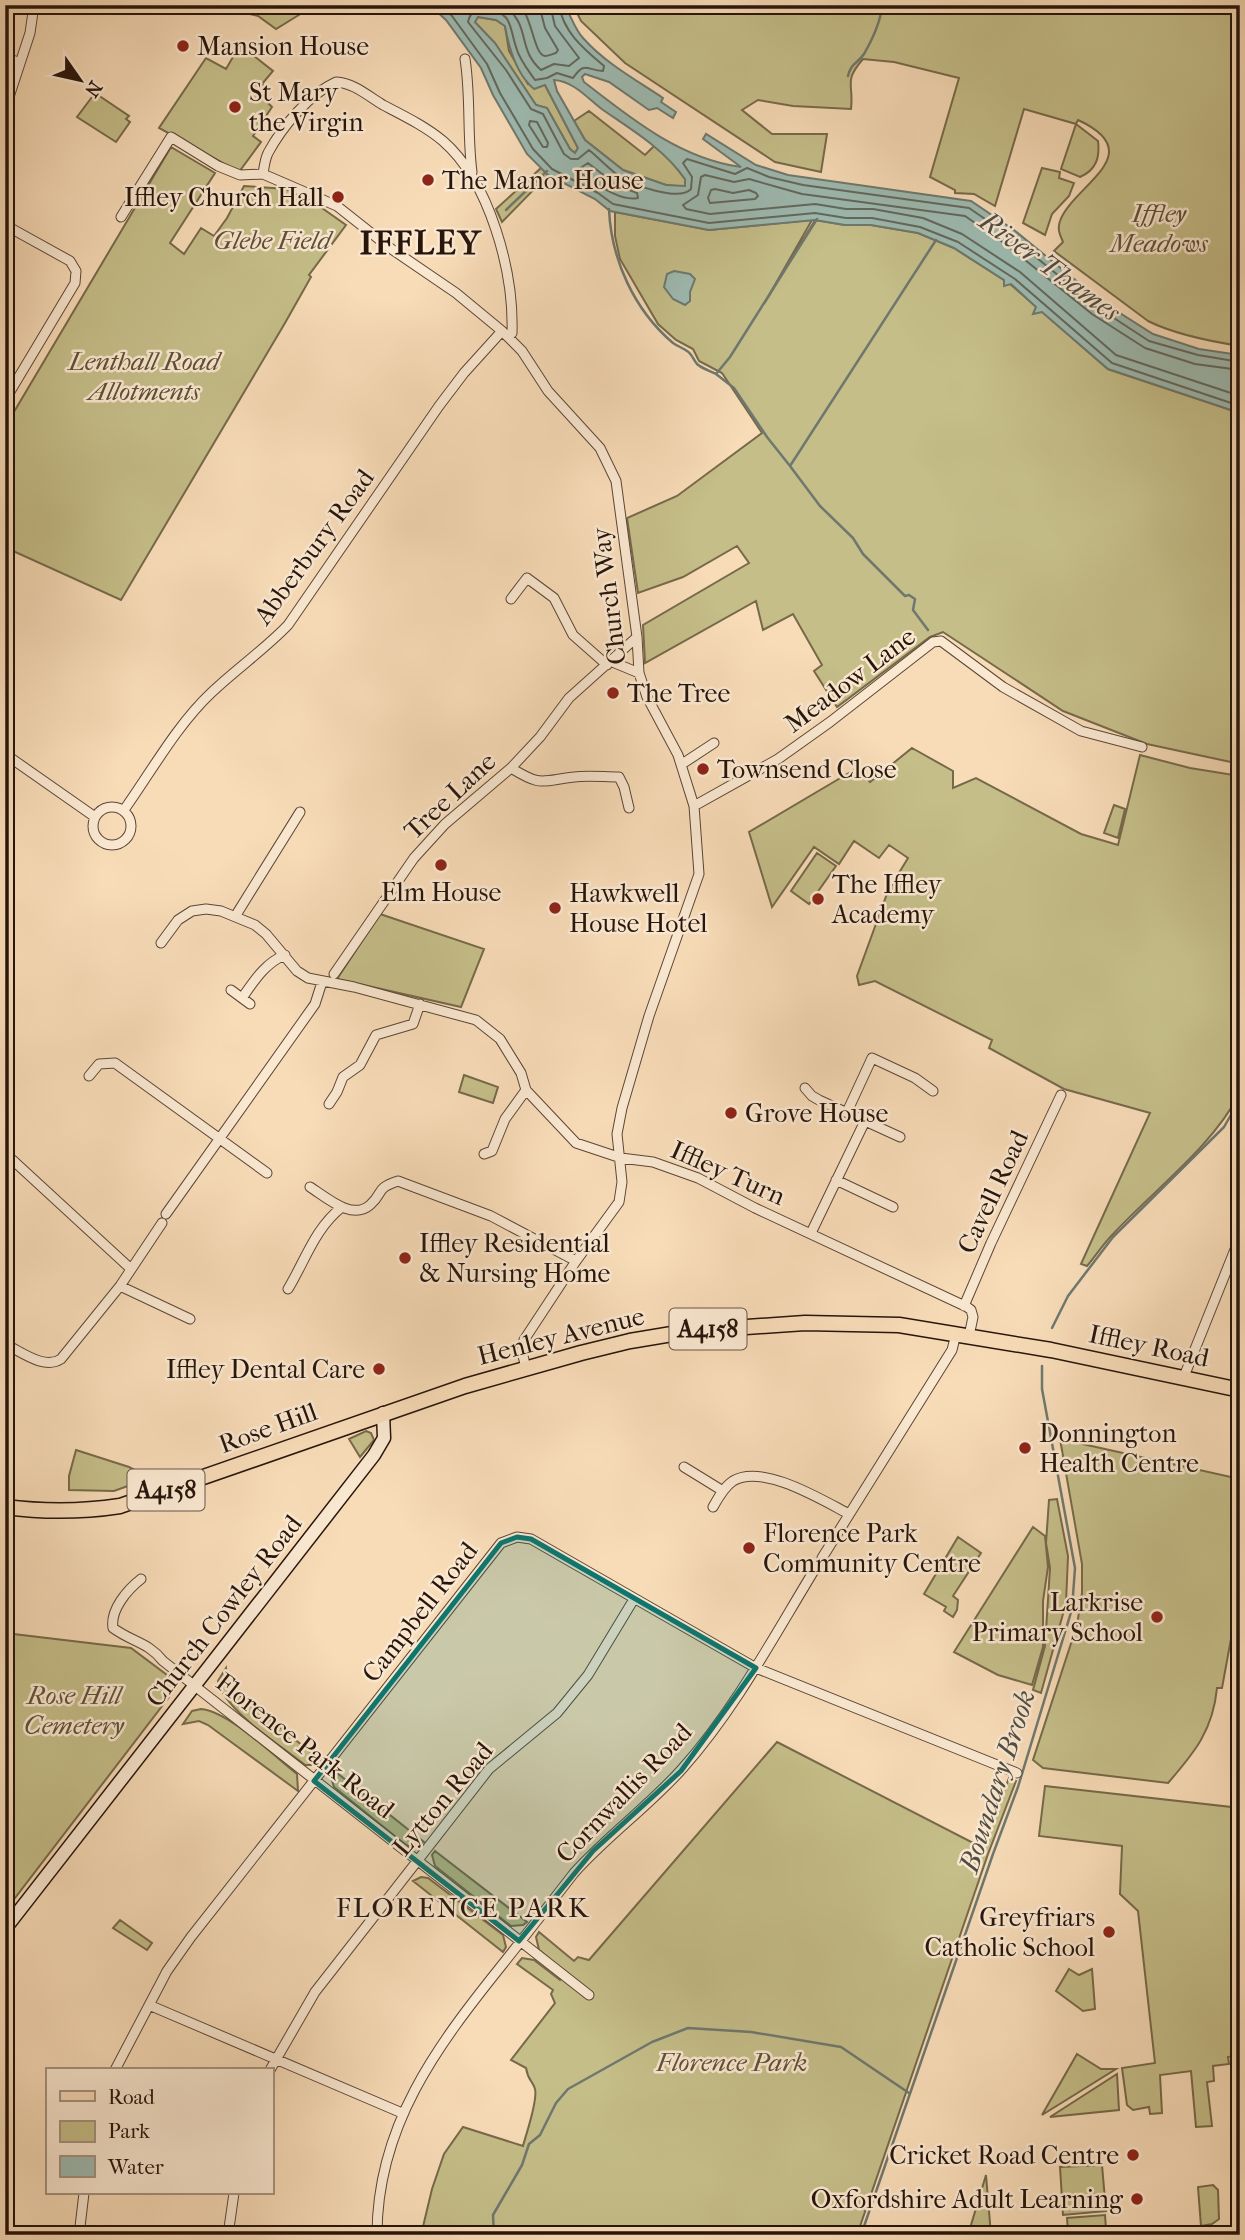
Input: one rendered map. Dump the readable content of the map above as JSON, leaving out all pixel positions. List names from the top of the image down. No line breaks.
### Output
{"streets":{"main road":["A4158","Henley Avenue","Iffley Road","Rose Hill","Church Cowley Road"],"street":["Abberbury Road","Church Way","Meadow Lane","Tree Lane","Iffley Turn","Cavell Road","Campbell Road","Florence Park Road","Cornwallis Road","Lytton Road"]},"crossings":[["Abberbury Road","Church Way"],["Church Way","Meadow Lane"],["Church Way","Tree Lane"],["Church Way","Iffley Turn"],["Iffley Turn","Cavell Road"],["Henley Avenue","Iffley Road"],["Henley Avenue","Rose Hill"],["Henley Avenue","Church Cowley Road"],["Henley Avenue","Cornwallis Road"],["Rose Hill","Church Cowley Road"],["Church Cowley Road","Florence Park Road"],["Campbell Road","Florence Park Road"],["Campbell Road","Cornwallis Road"],["Campbell Road","Lytton Road"],["Florence Park Road","Cornwallis Road"],["Florence Park Road","Lytton Road"]],"districts":["IFFLEY","FLORENCE PARK"],"water":["River Thames","Boundary Brook"],"parks":["Iffley Meadows","Glebe Field","Lenthall Road Allotments","Rose Hill Cemetery","Florence Park"],"places":["Mansion House","St Mary the Virgin","The Manor House","Iffley Church Hall","The Tree","Townsend Close","Elm House","The Iffley Academy","Hawkwell House Hotel","Grove House","Iffley Residential & Nursing Home","Iffley Dental Care","Donnington Health Centre","Florence Park Community Centre","Larkrise Primary School","Greyfriars Catholic School","Cricket Road Centre","Oxfordshire Adult Learning"],"legend":["Road","Park","Water"],"north":"bottom right"}
